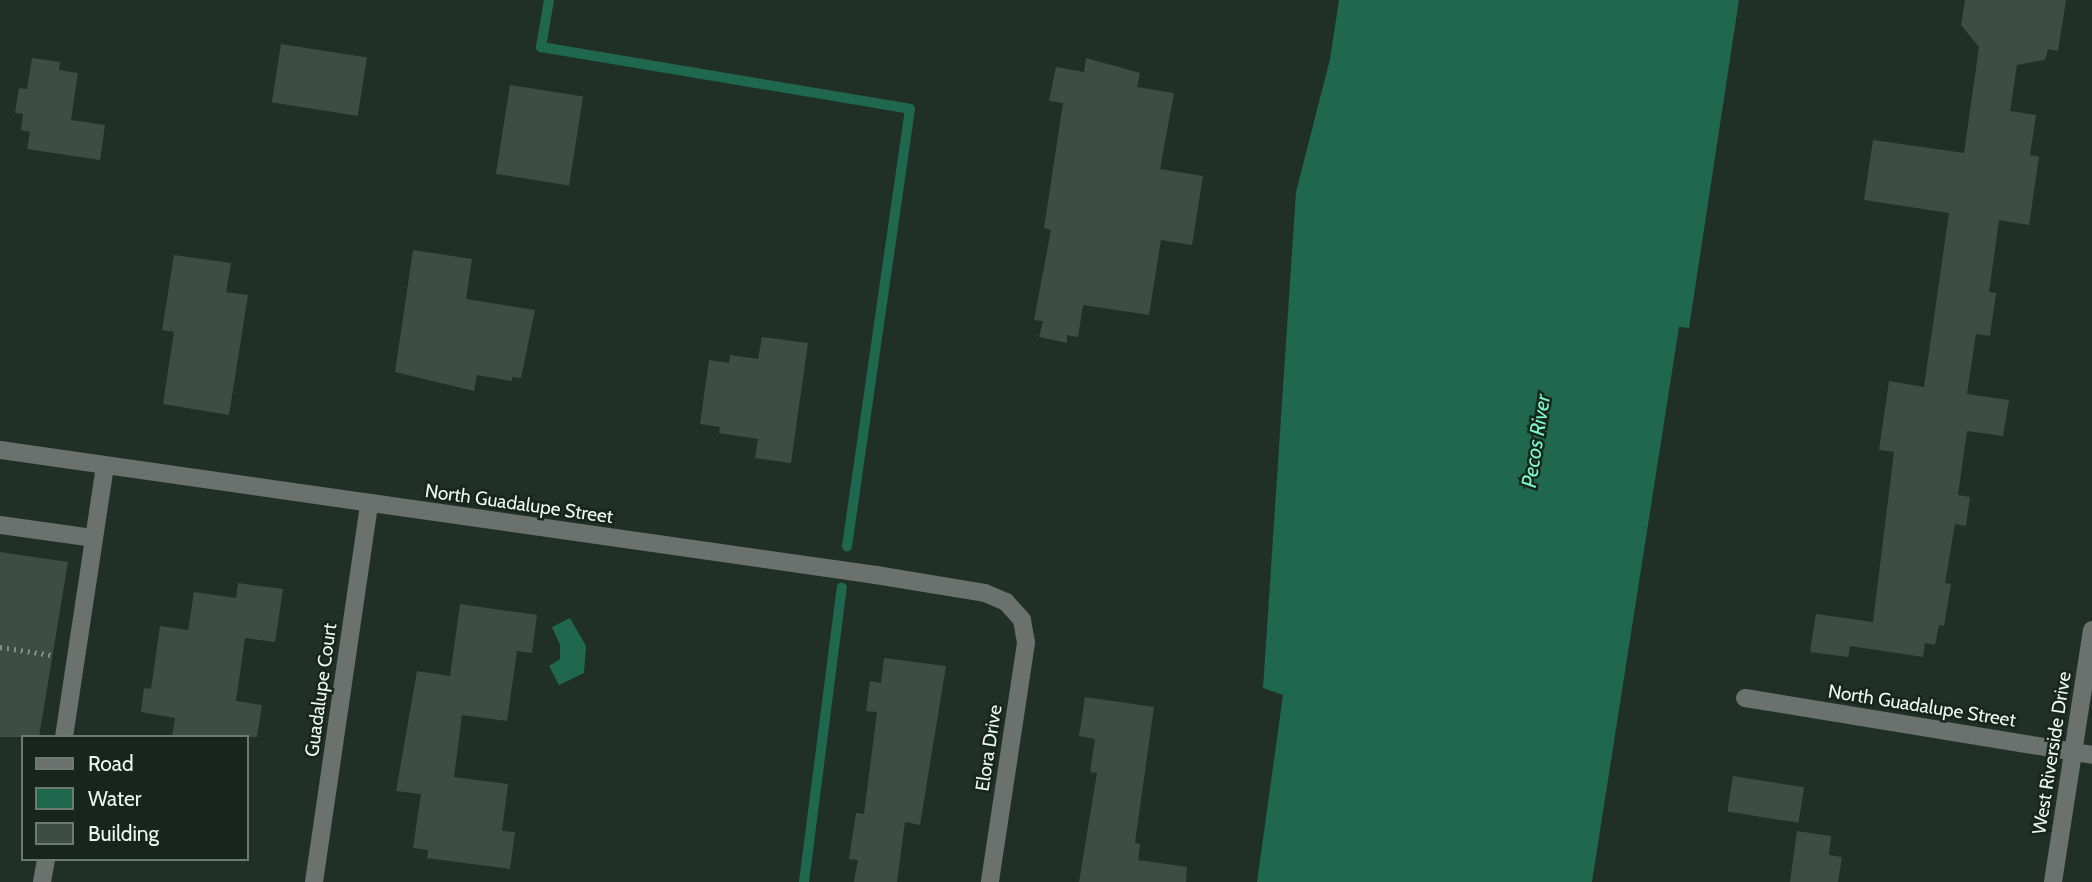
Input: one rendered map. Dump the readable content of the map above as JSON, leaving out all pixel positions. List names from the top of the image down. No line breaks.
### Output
{"streets":{"street":["North Guadalupe Street","Guadalupe Court","Elora Drive","West Riverside Drive"]},"crossings":[["North Guadalupe Street","Guadalupe Court"],["North Guadalupe Street","Elora Drive"],["North Guadalupe Street","West Riverside Drive"]],"water":["Pecos River"],"legend":["Road","Water","Building"]}
